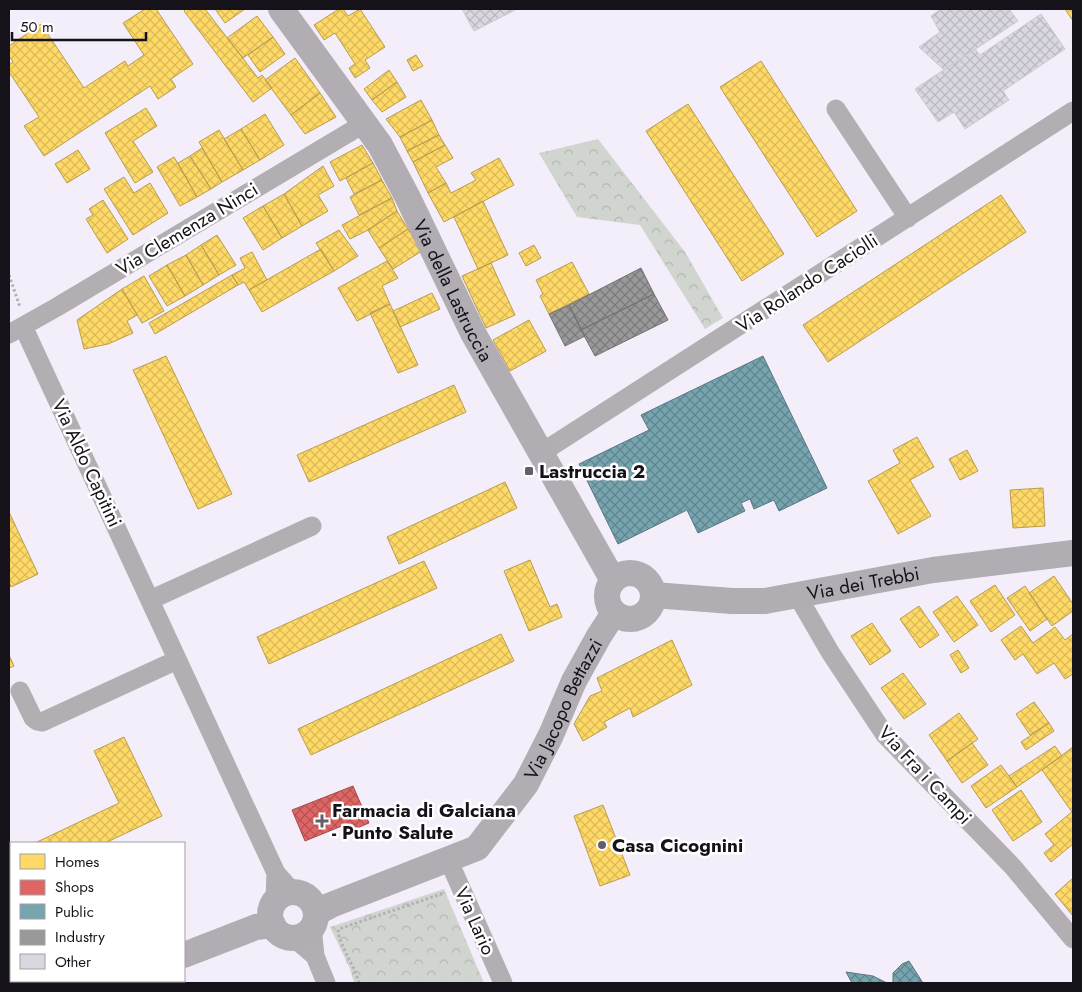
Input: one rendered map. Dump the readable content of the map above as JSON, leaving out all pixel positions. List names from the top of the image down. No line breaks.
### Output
{"streets":{"street":["Via Clemenza Ninci","Via Rolando Caciolli","Via della Lastruccia","Via Aldo Capitini","Via dei Trebbi","Via Jacopo Bettazzi","Via Fra i Campi","Via Lario"]},"crossings":[["Via Clemenza Ninci","Via della Lastruccia"],["Via Clemenza Ninci","Via Aldo Capitini"],["Via Rolando Caciolli","Via della Lastruccia"],["Via della Lastruccia","Via dei Trebbi"],["Via della Lastruccia","Via Jacopo Bettazzi"],["Via Aldo Capitini","Via Jacopo Bettazzi"],["Via dei Trebbi","Via Jacopo Bettazzi"],["Via dei Trebbi","Via Fra i Campi"],["Via Jacopo Bettazzi","Via Lario"]],"places":{"transit":["Lastruccia 2"],"health":["Farmacia di Galciana - Punto Salute"],"other":["Casa Cicognini"]},"legend":["Homes","Shops","Public","Industry","Other"],"scale_bar":"50 m"}
